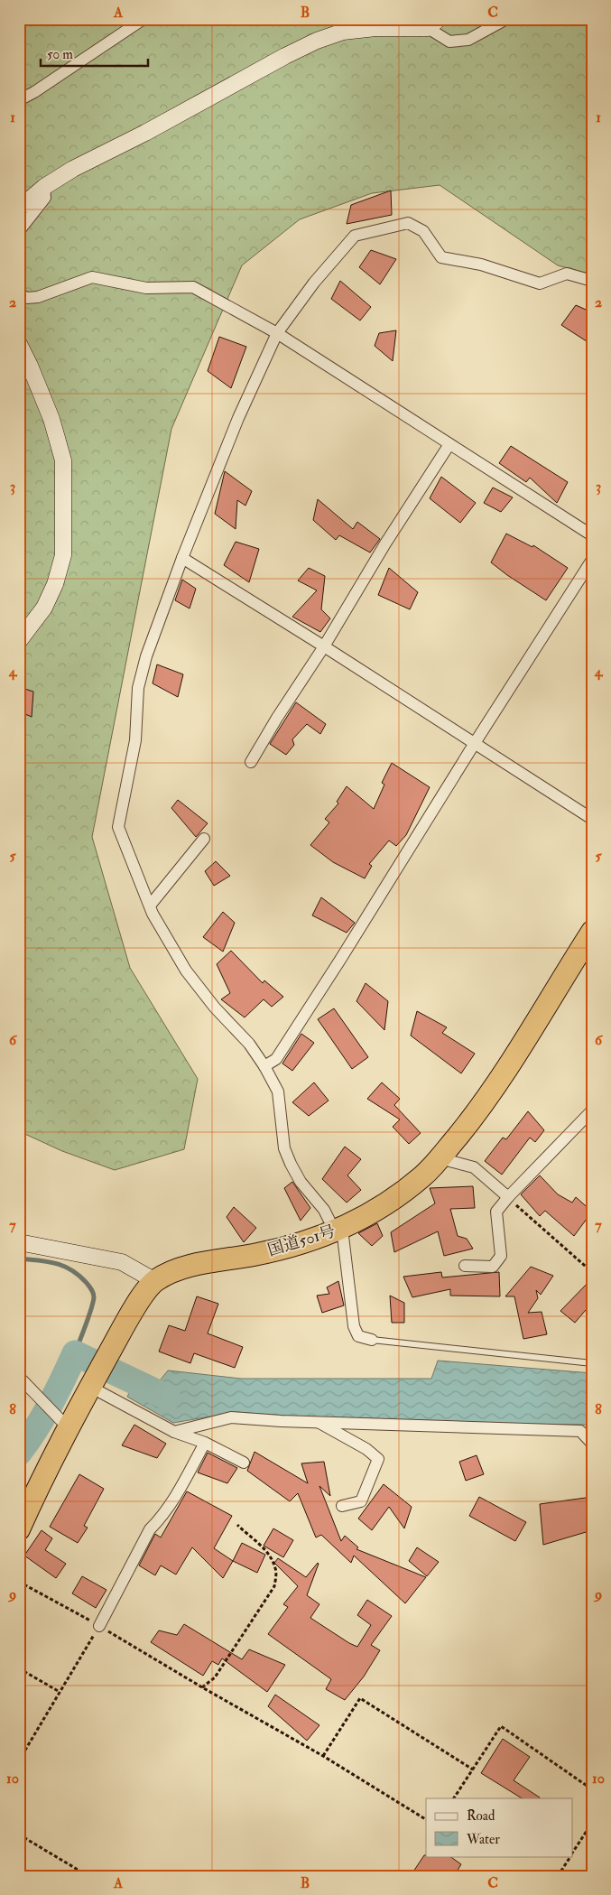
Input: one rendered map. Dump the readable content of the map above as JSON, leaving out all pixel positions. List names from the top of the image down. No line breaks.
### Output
{"streets":{"highway":["国道501号"]},"legend":["Road","Water"],"scale_bar":"50 m","grid":{"columns":["A","B","C"],"rows":["1","2","3","4","5","6","7","8","9","10"]}}
